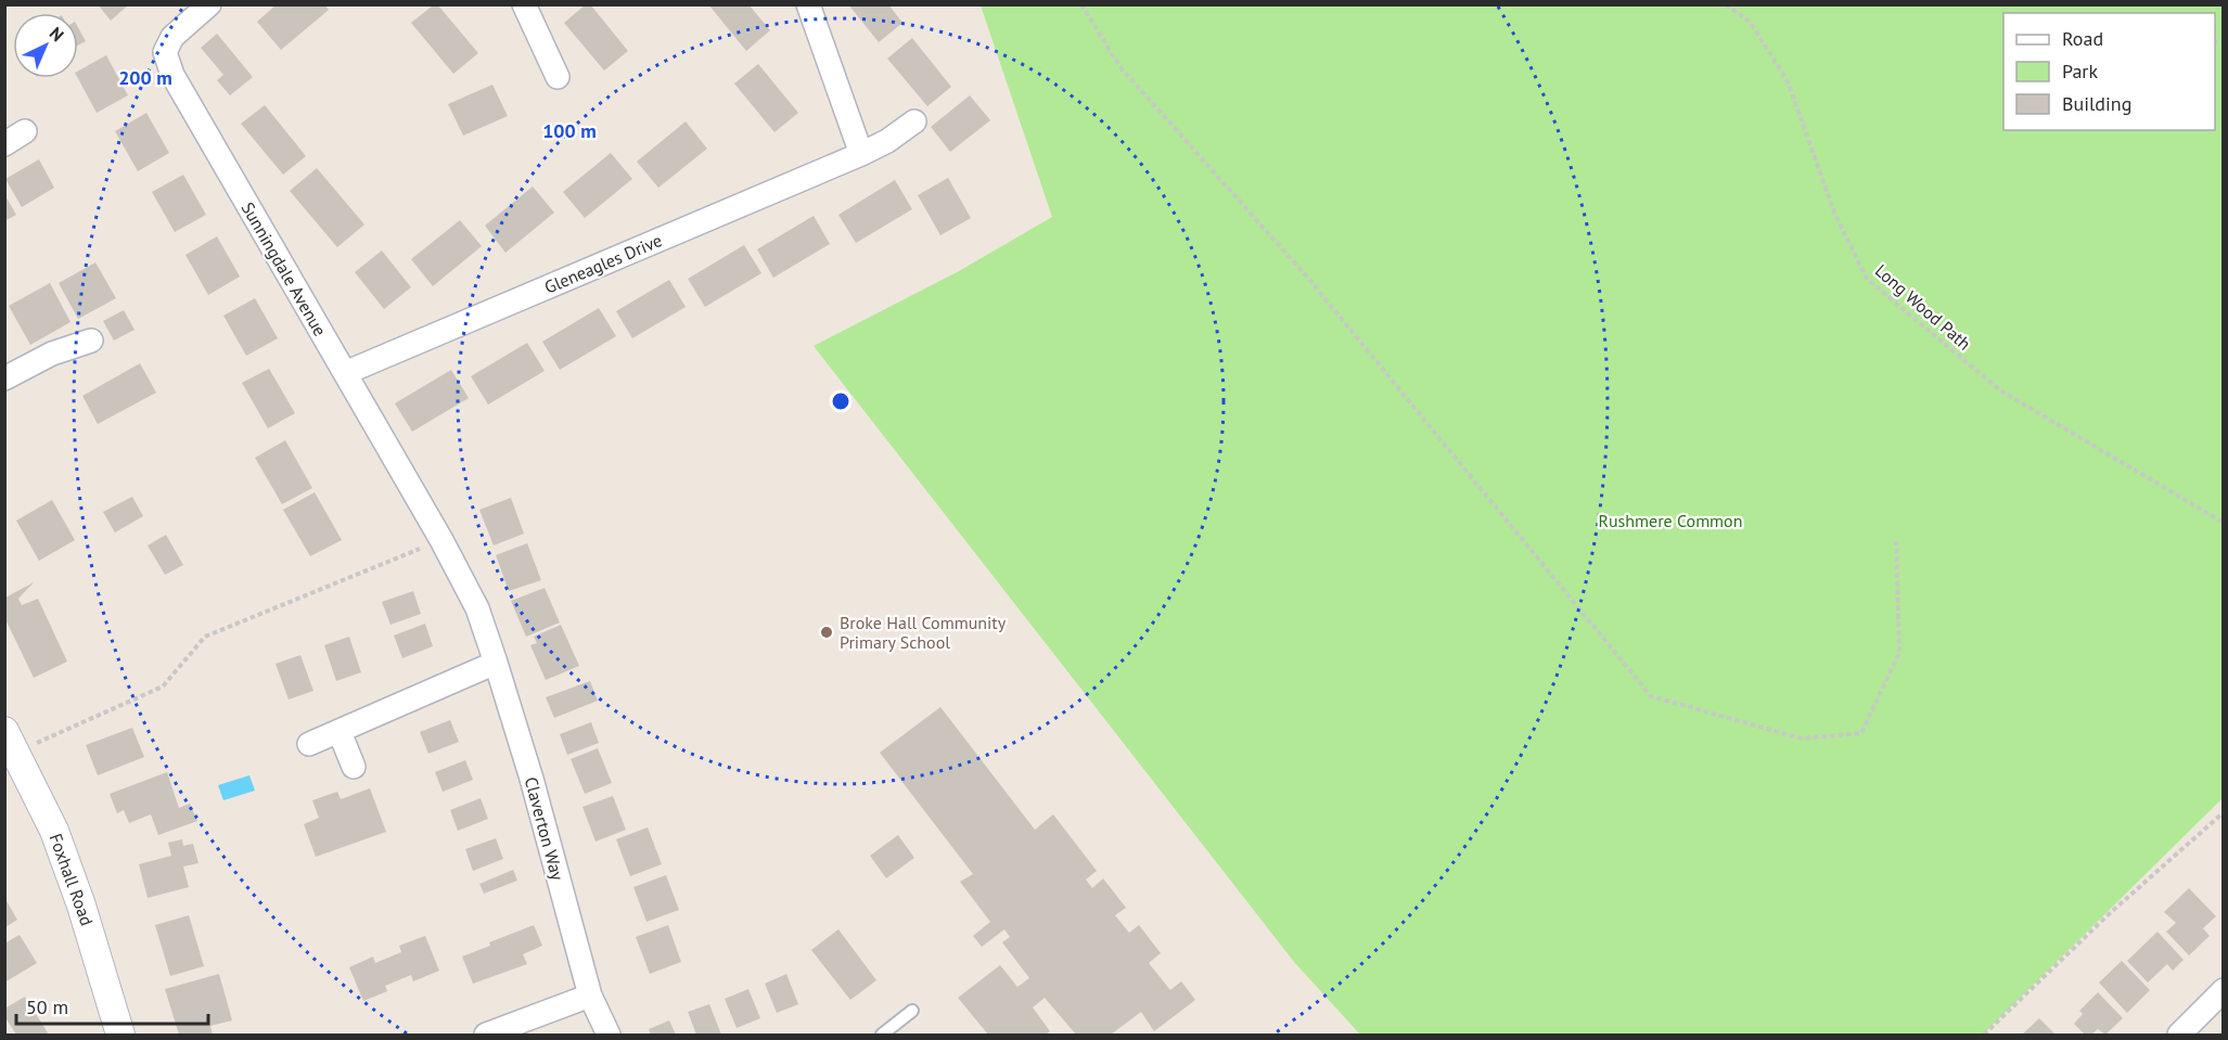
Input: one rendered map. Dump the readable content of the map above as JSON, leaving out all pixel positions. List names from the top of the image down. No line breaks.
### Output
{"streets":{"street":["Gleneagles Drive","Sunningdale Avenue","Claverton Way","Foxhall Road"],"path":["Long Wood Path"]},"crossings":[["Gleneagles Drive","Sunningdale Avenue"],["Sunningdale Avenue","Claverton Way"]],"parks":["Rushmere Common"],"places":["Broke Hall Community Primary School"],"legend":["Road","Park","Building"],"scale_bar":"50 m","north":"top right","rings":["200 m","100 m"]}
